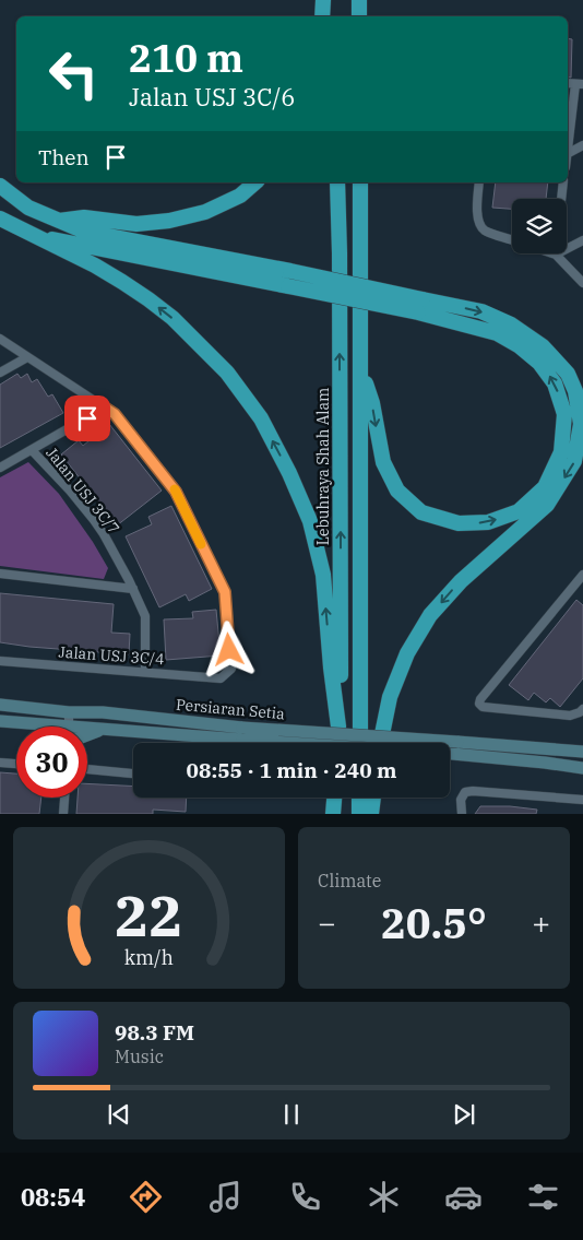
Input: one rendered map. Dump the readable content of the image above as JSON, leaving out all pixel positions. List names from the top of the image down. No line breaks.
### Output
{"streets":{"highway":["Lebuhraya Shah Alam"],"main road":["Persiaran Setia"],"street":["Jalan USJ 3C/7","Jalan USJ 3C/4"]},"crossings":[["Jalan USJ 3C/7","Jalan USJ 3C/4"]],"page":{"turn":["210 m","Jalan USJ 3C/6"],"then":"Then","limit":"30","trip":"08:55 · 1 min · 240 m","tile":"Climate","heat":["−","20.5°","+"],"song":["98.3 FM","Music"],"tabs":"08:54","gauge":["22","km/h"]}}
